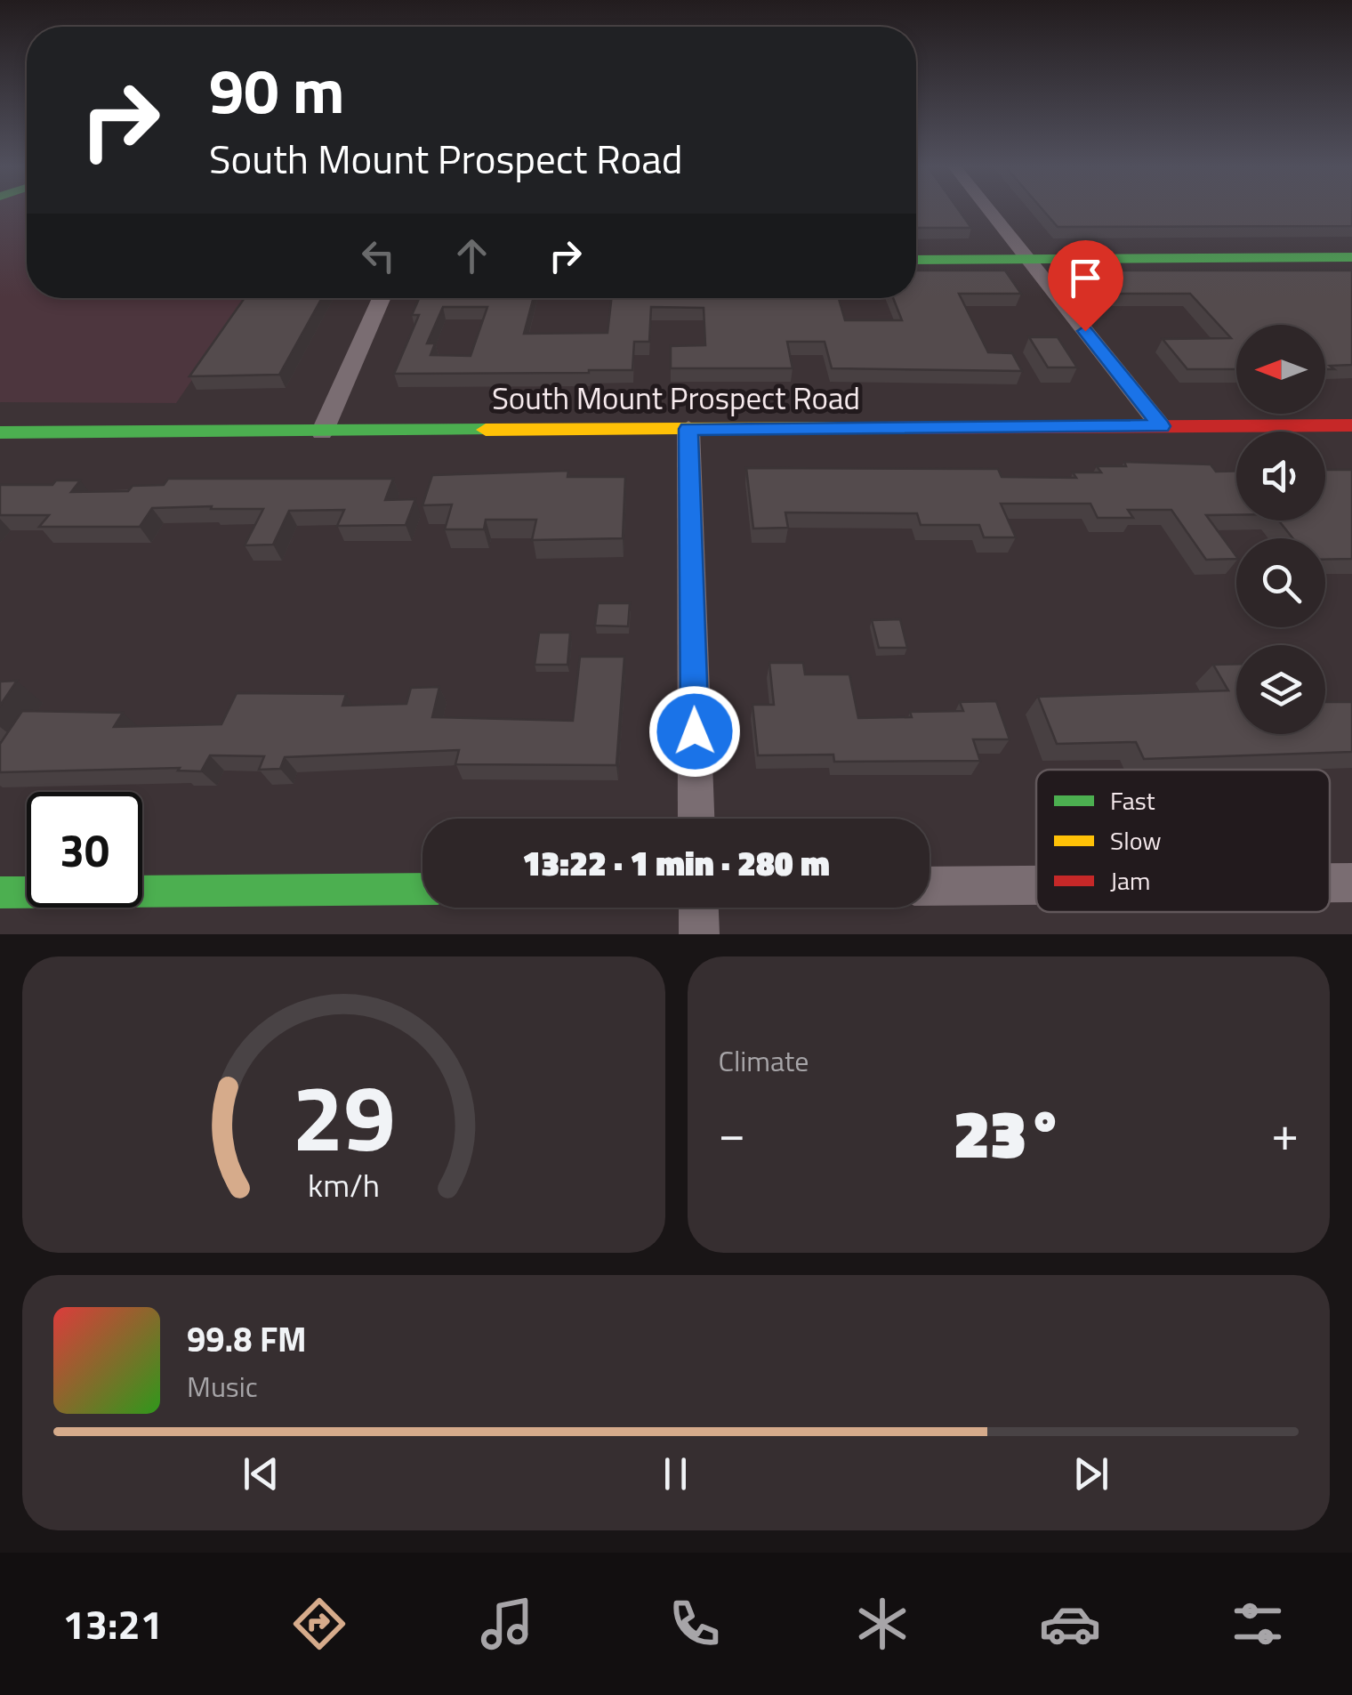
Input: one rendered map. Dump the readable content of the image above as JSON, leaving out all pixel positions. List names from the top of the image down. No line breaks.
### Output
{"streets":{"main road":["South Mount Prospect Road"]},"legend":["Fast","Slow","Jam"],"north":"left","page":{"turn":["90 m","South Mount Prospect Road"],"limit":"30","trip":"13:22 · 1 min · 280 m","tile":"Climate","heat":["−","23°","+"],"song":["99.8 FM","Music"],"tabs":"13:21","gauge":["29","km/h"]}}
